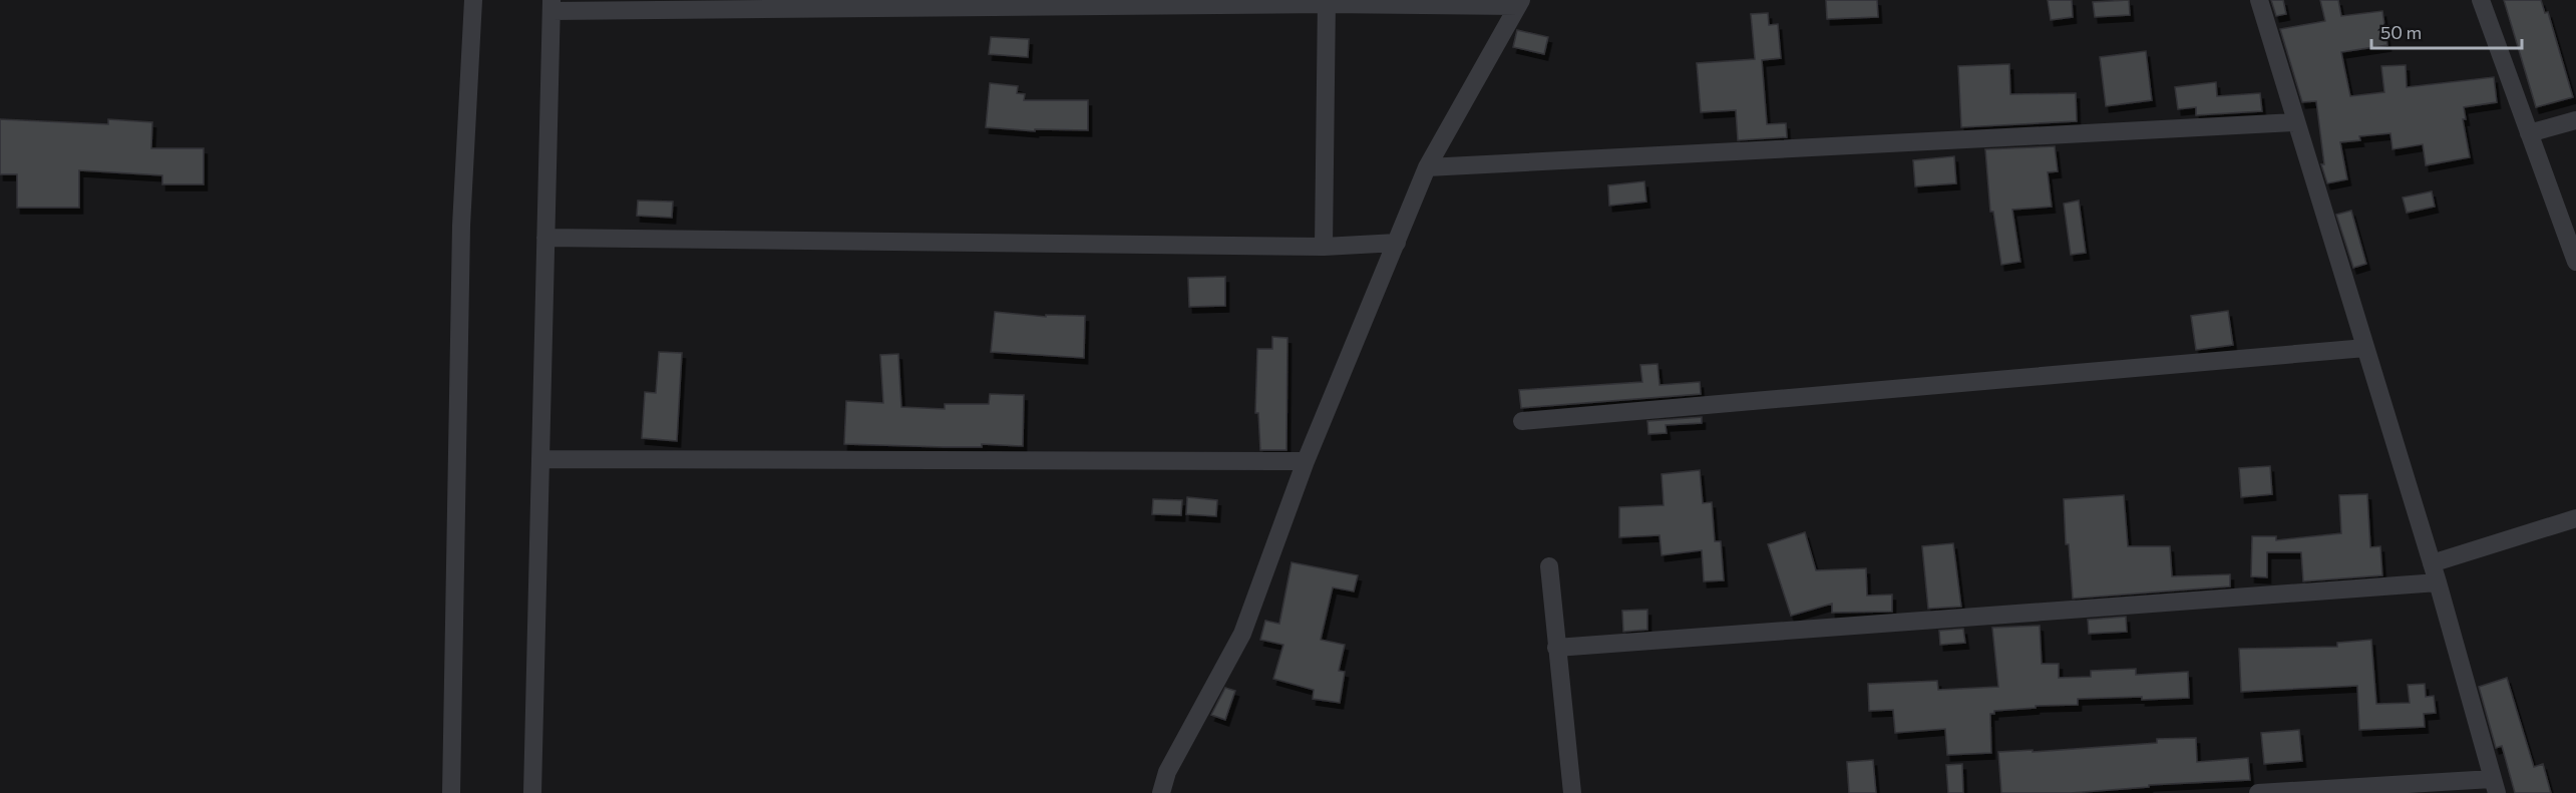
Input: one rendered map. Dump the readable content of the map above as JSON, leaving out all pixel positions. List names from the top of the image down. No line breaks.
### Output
{"scale_bar":"50 m"}
